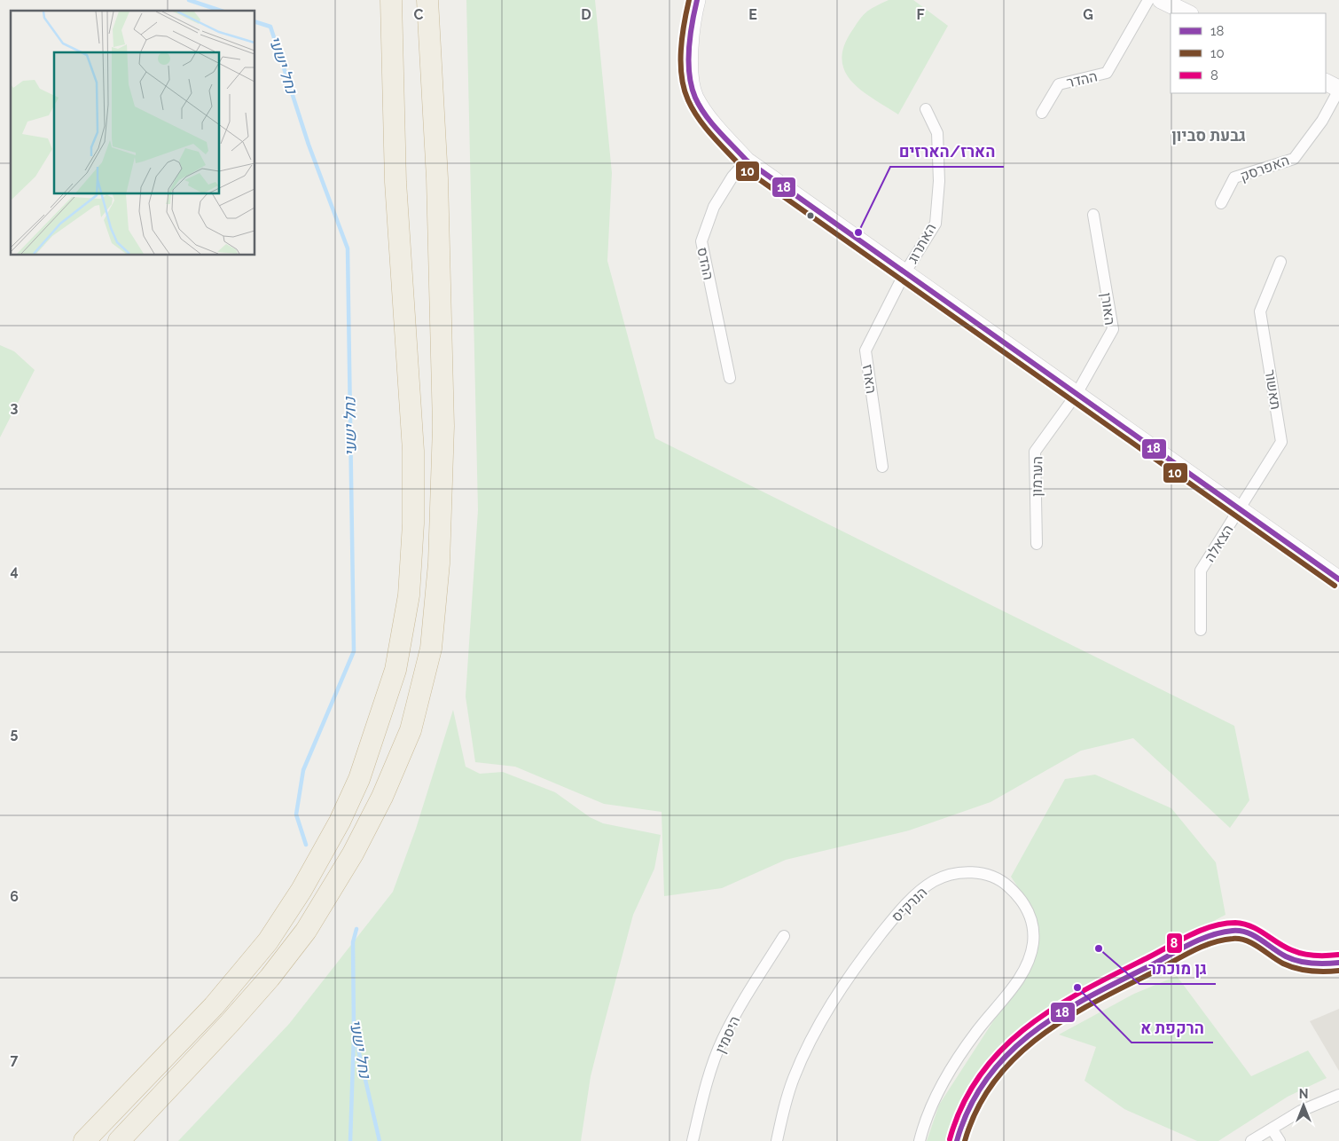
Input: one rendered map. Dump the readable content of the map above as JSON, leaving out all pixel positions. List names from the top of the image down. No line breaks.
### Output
{"streets":{"street":["ההדר","האפרסק","האתרוג","ההדס","האורן","הארז","תאשור","הערמון","הצאלה","הנרקיס","היסמין"]},"crossings":[["האתרוג","הארז"],["האורן","הערמון"],["תאשור","הצאלה"]],"districts":["גבעת סביון"],"water":["נחל ישעי"],"places":["הארז/הארזים","גן מוכתר","הרקפת א"],"lines":["transit line 18","transit line 10","transit line 8"],"legend":["18","10","8"],"north":"top","grid":{"columns":["C","D","E","F","G"],"rows":["3","4","5","6","7"]}}
